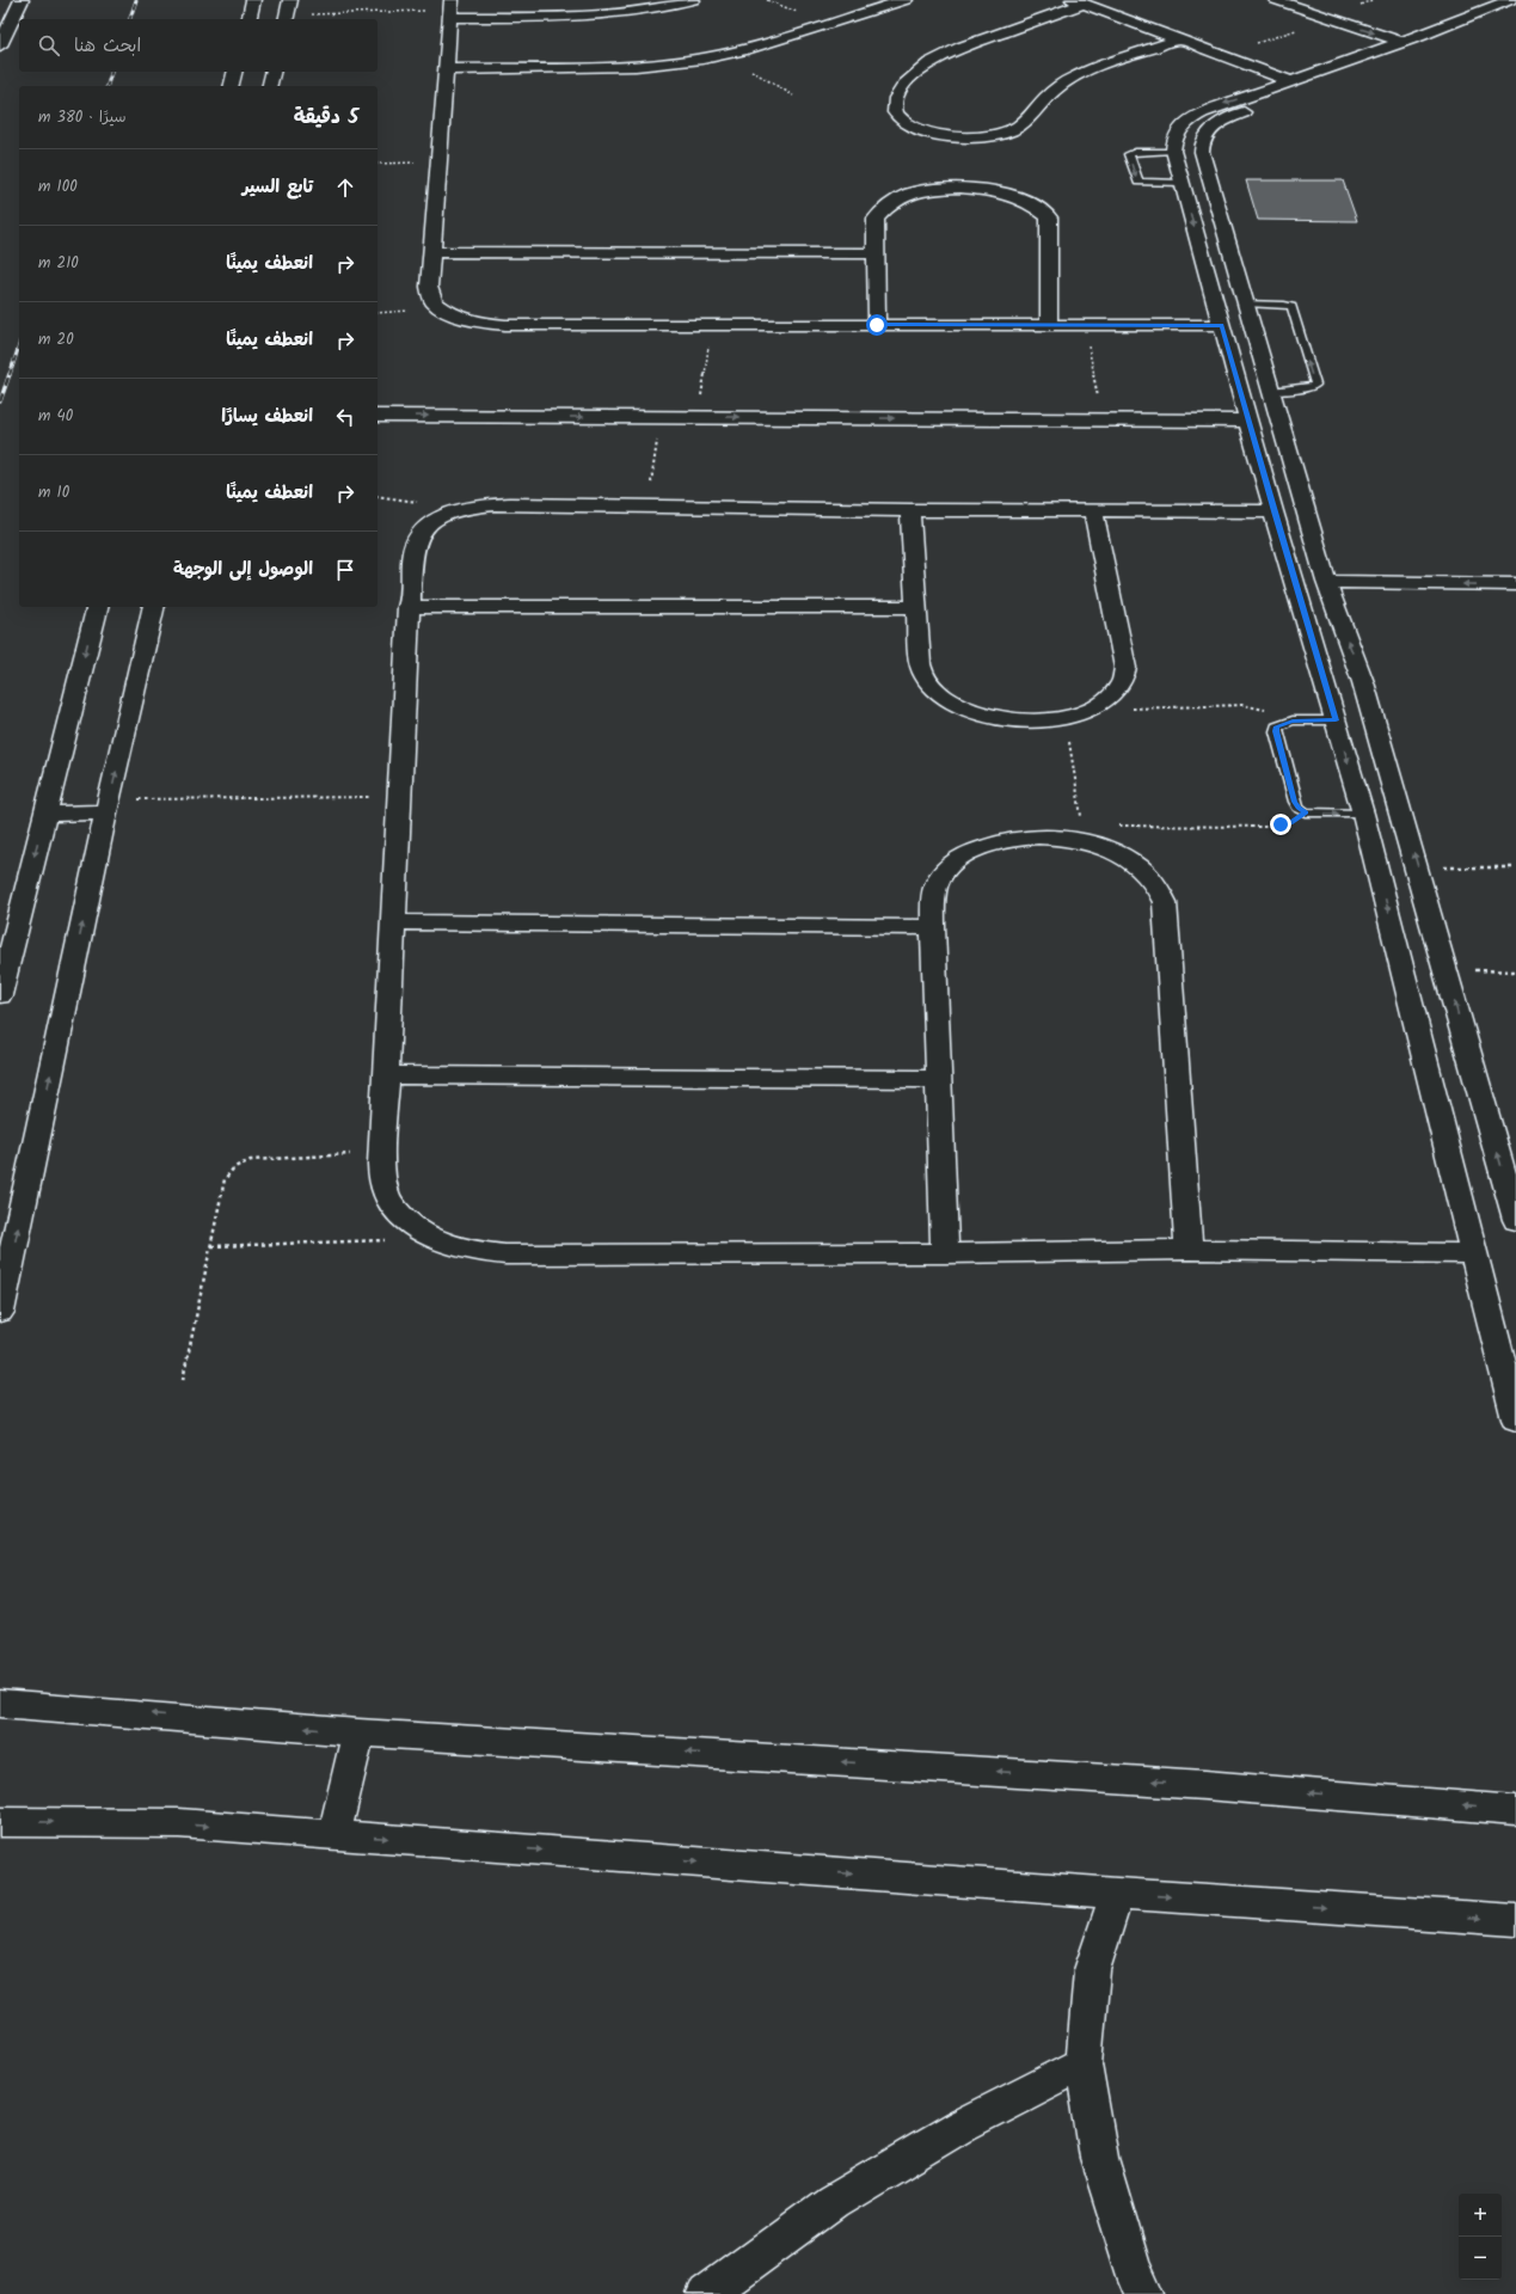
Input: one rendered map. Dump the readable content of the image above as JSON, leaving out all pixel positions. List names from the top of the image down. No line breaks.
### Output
{"page":{"search":"ابحث هنا","heading":["5 دقيقة","سيرًا · 380 m"],"list":[["تابع السير","100 m"],["انعطف يمينًا","210 m"],["انعطف يمينًا","20 m"],["انعطف يسارًا","40 m"],["انعطف يمينًا","10 m"],"الوصول إلى الوجهة"],"map_buttons":["+","−"]}}
